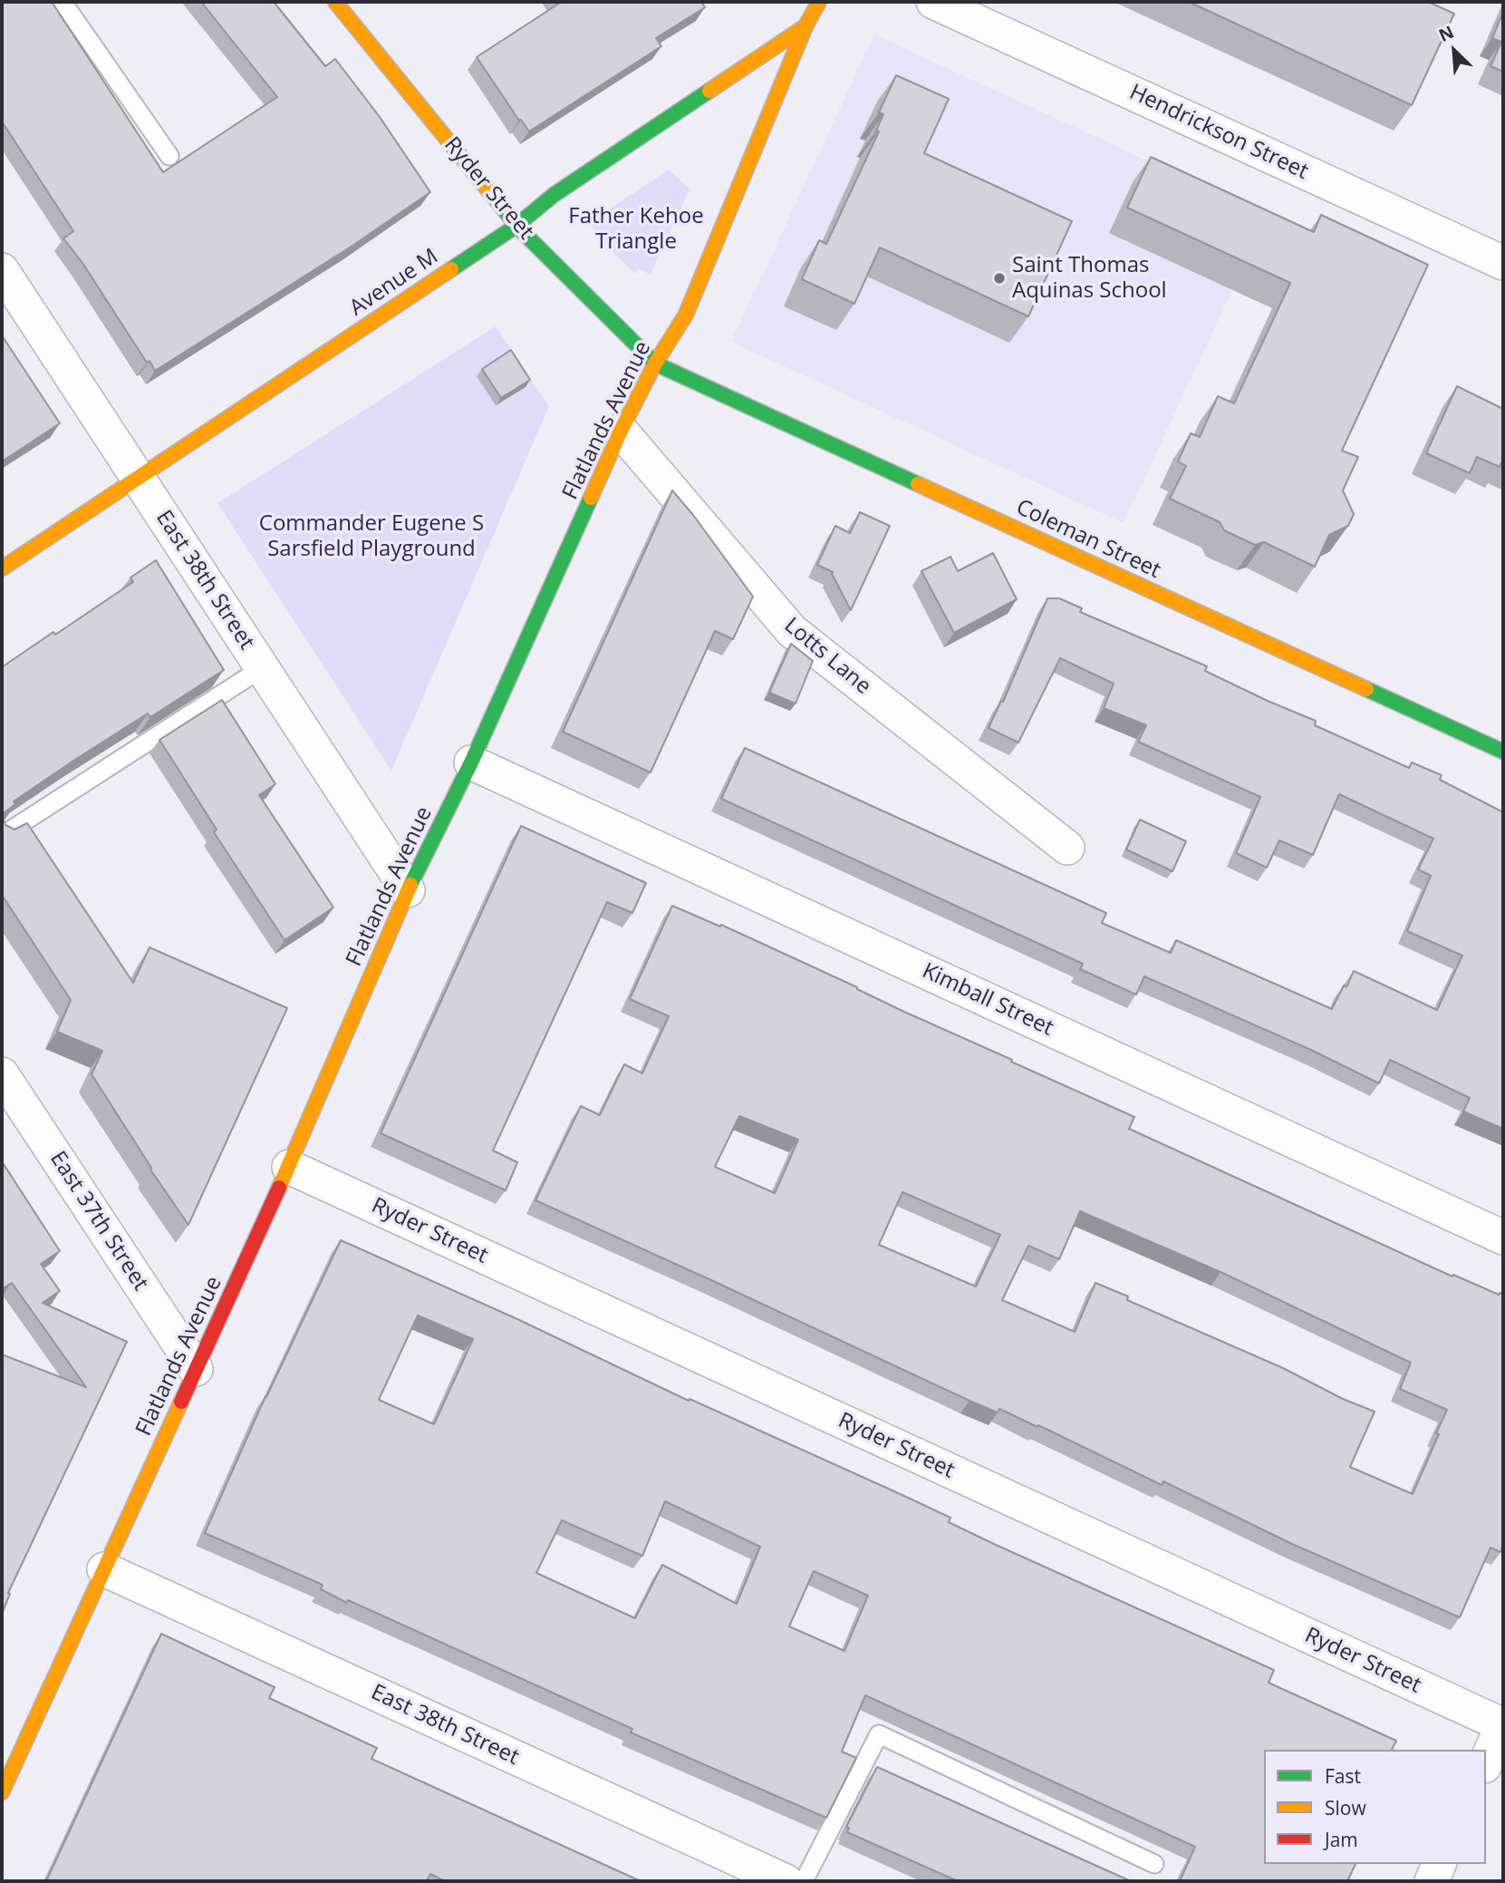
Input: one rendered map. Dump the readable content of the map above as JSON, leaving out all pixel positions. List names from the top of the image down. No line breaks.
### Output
{"streets":{"main road":["Ryder Street","Avenue M","Flatlands Avenue","Coleman Street"],"street":["Hendrickson Street","East 38th Street","Lotts Lane","Kimball Street","East 37th Street"]},"crossings":[["Ryder Street","Avenue M"],["Ryder Street","Flatlands Avenue"],["Ryder Street","Coleman Street"],["Avenue M","Flatlands Avenue"],["Avenue M","East 38th Street"],["Flatlands Avenue","Coleman Street"],["Flatlands Avenue","East 38th Street"],["Flatlands Avenue","Lotts Lane"],["Flatlands Avenue","Kimball Street"],["Flatlands Avenue","East 37th Street"]],"parks":["Father Kehoe Triangle","Commander Eugene S Sarsfield Playground"],"places":["Saint Thomas Aquinas School"],"legend":["Fast","Slow","Jam"],"north":"top left"}
